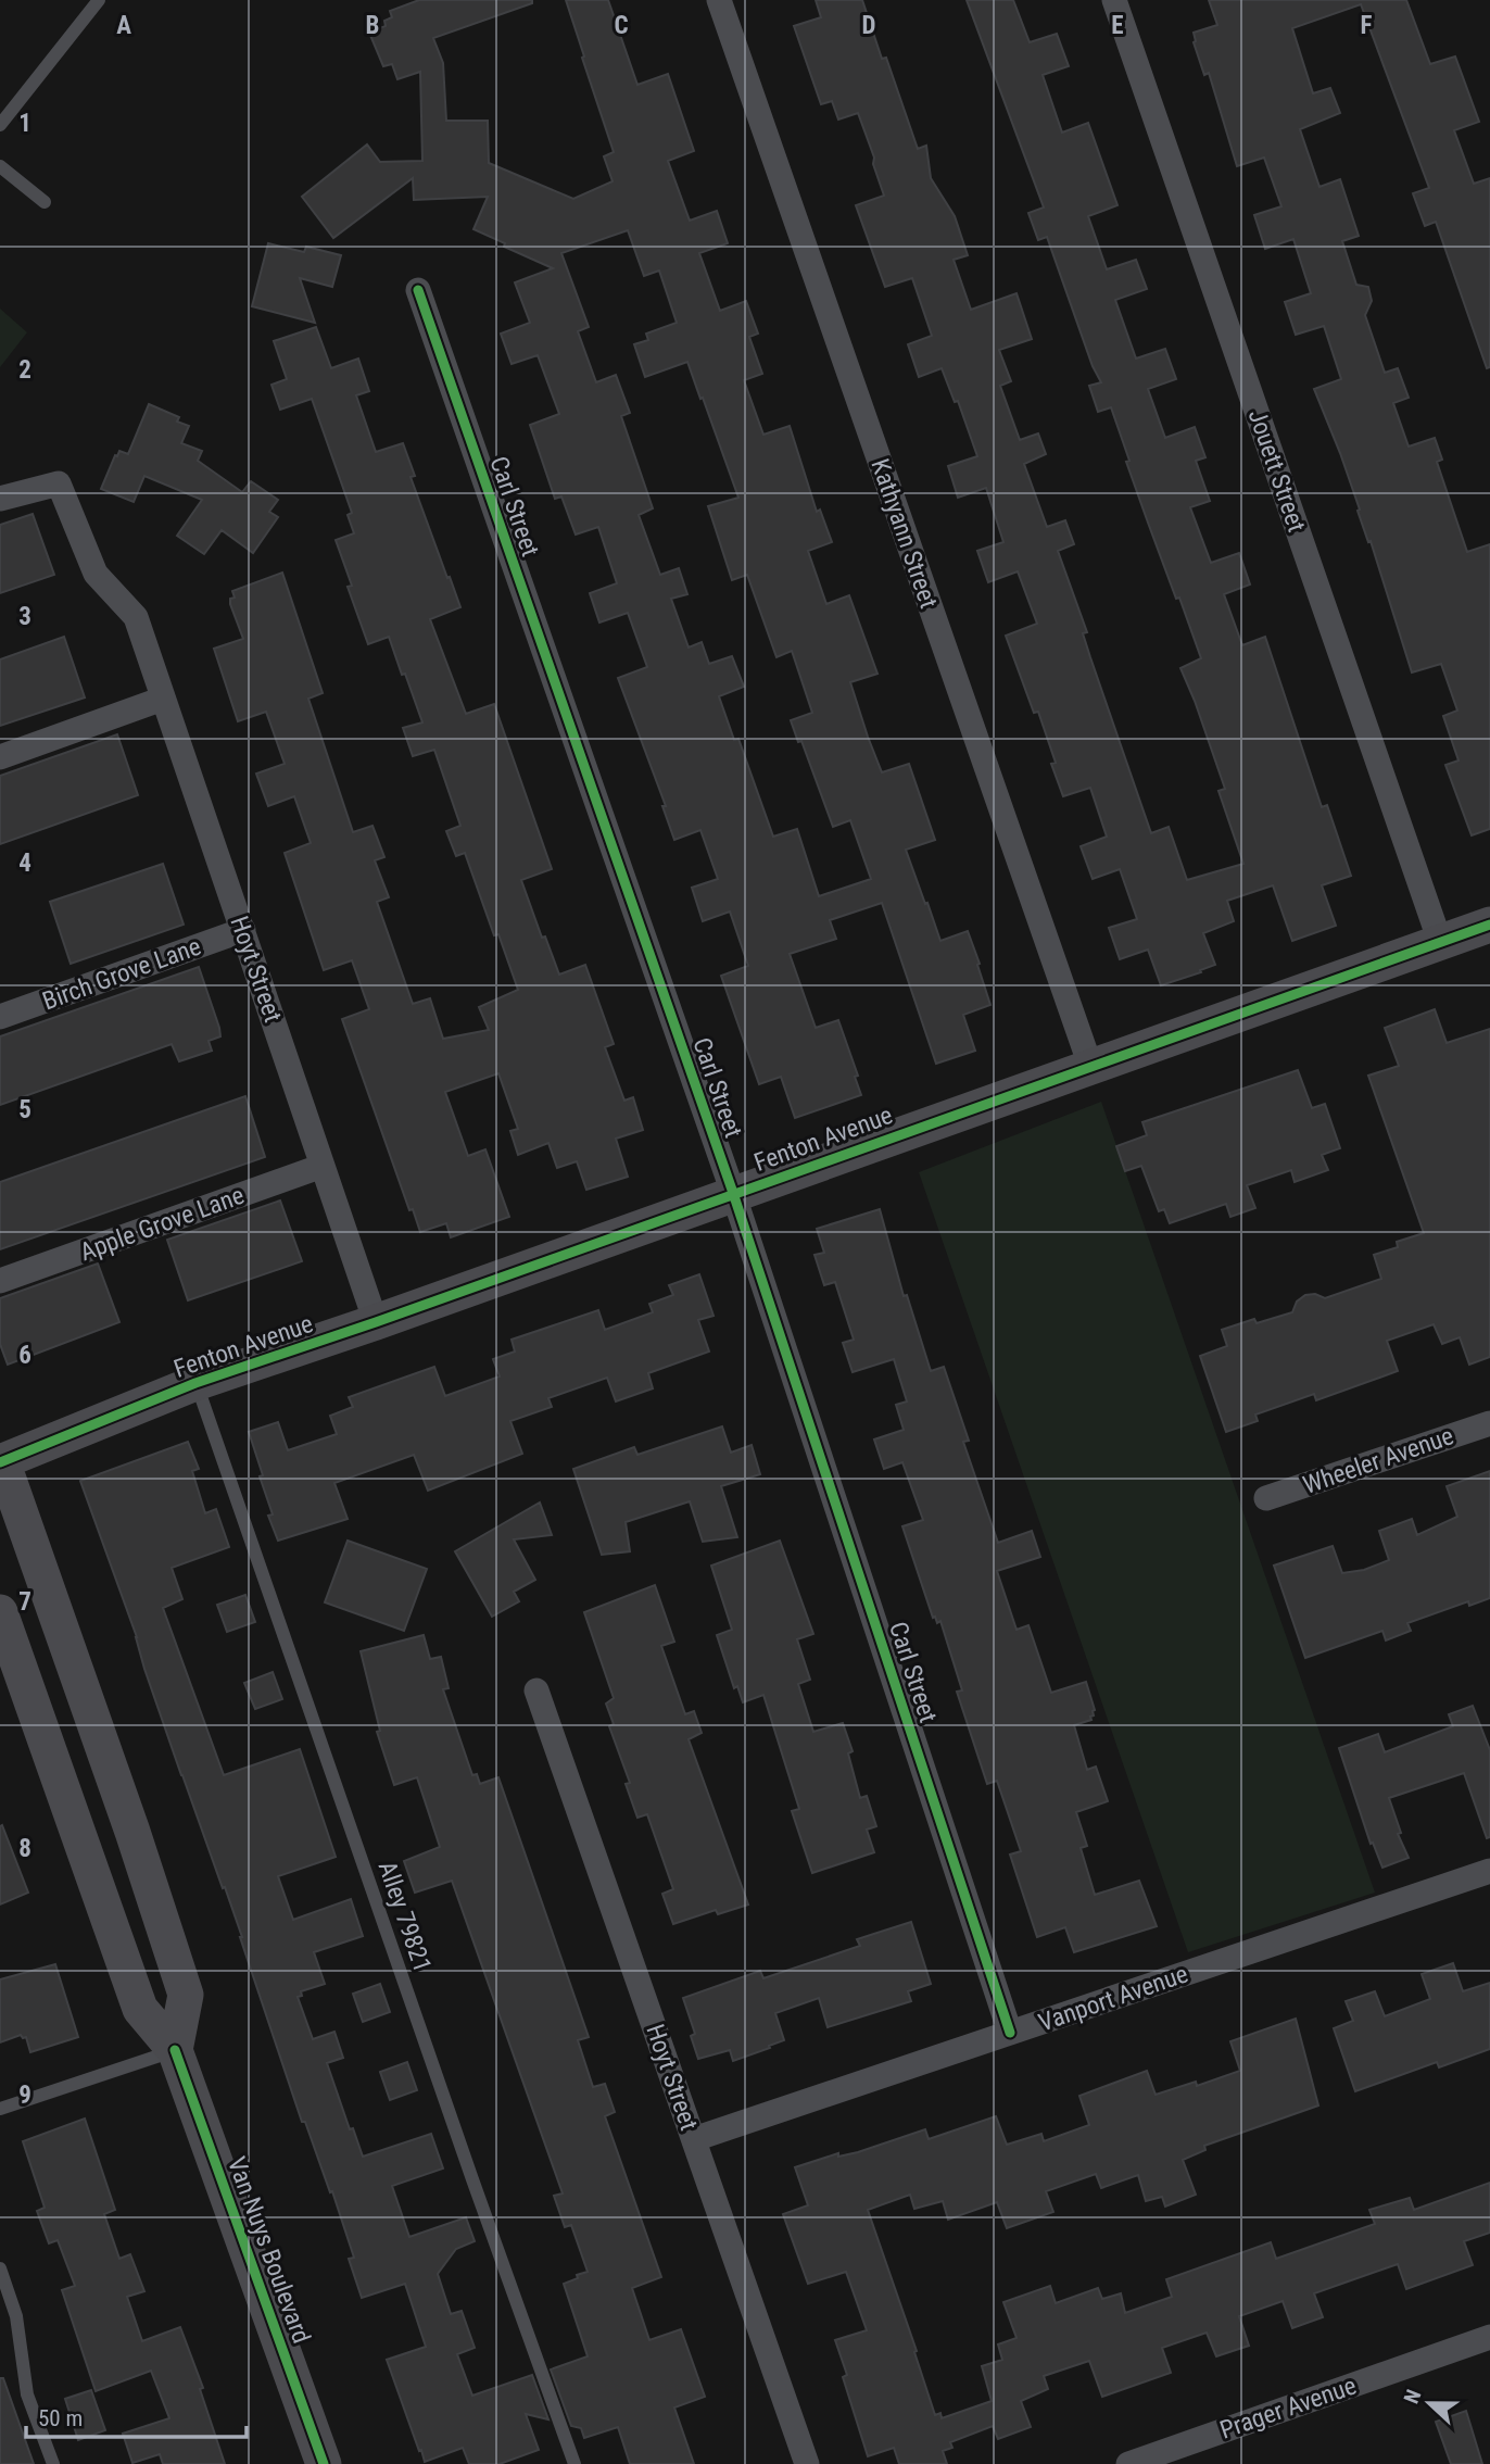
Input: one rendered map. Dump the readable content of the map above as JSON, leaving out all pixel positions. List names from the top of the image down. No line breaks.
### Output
{"streets":{"street":["Jouett Street","Carl Street","Kathyann Street","Hoyt Street","Birch Grove Lane","Fenton Avenue","Apple Grove Lane","Wheeler Avenue","Vanport Avenue","Van Nuys Boulevard","Prager Avenue"],"lane":["Alley 79821"]},"crossings":[["Jouett Street","Fenton Avenue"],["Carl Street","Fenton Avenue"],["Carl Street","Vanport Avenue"],["Kathyann Street","Fenton Avenue"],["Hoyt Street","Birch Grove Lane"],["Hoyt Street","Fenton Avenue"],["Hoyt Street","Apple Grove Lane"],["Hoyt Street","Vanport Avenue"],["Fenton Avenue","Alley 79821"]],"scale_bar":"50 m","north":"left","grid":{"columns":["A","B","C","D","E","F"],"rows":["1","2","3","4","5","6","7","8","9"]}}
